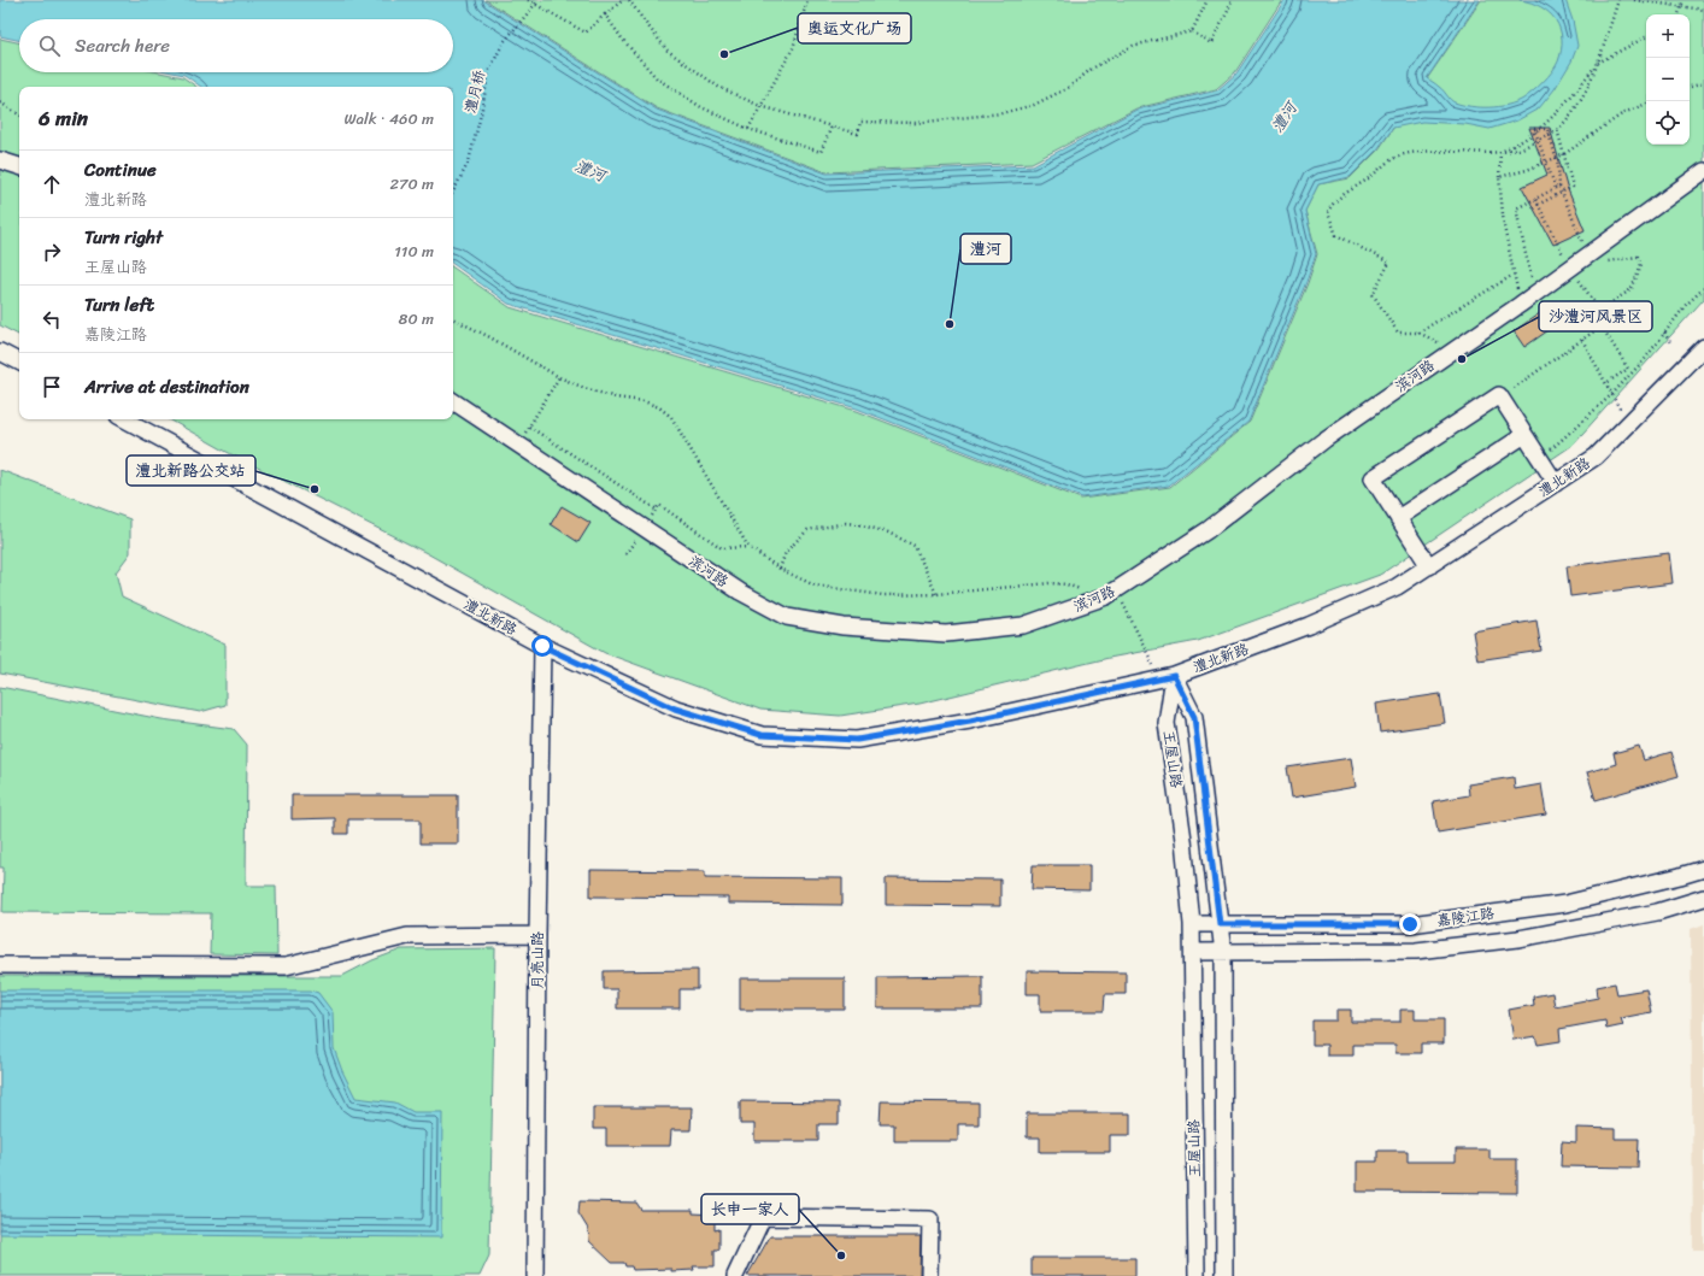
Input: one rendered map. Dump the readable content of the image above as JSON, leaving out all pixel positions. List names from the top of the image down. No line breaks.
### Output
{"streets":{"street":["滨河路","澧北新路","王屋山路","嘉陵江路","月亮山路"],"path":["澧月桥"]},"crossings":[["澧北新路","王屋山路"],["澧北新路","月亮山路"],["王屋山路","嘉陵江路"]],"water":["澧河"],"places":["奥运文化广场","澧河","沙澧河风景区","澧北新路公交站","长申一家人"],"page":{"map_buttons":["+","−"],"search":"Search here","heading":["6 min","Walk · 460 m"],"list":[["Continue","澧北新路","270 m"],["Turn right","王屋山路","110 m"],["Turn left","嘉陵江路","80 m"],"Arrive at destination"]}}
